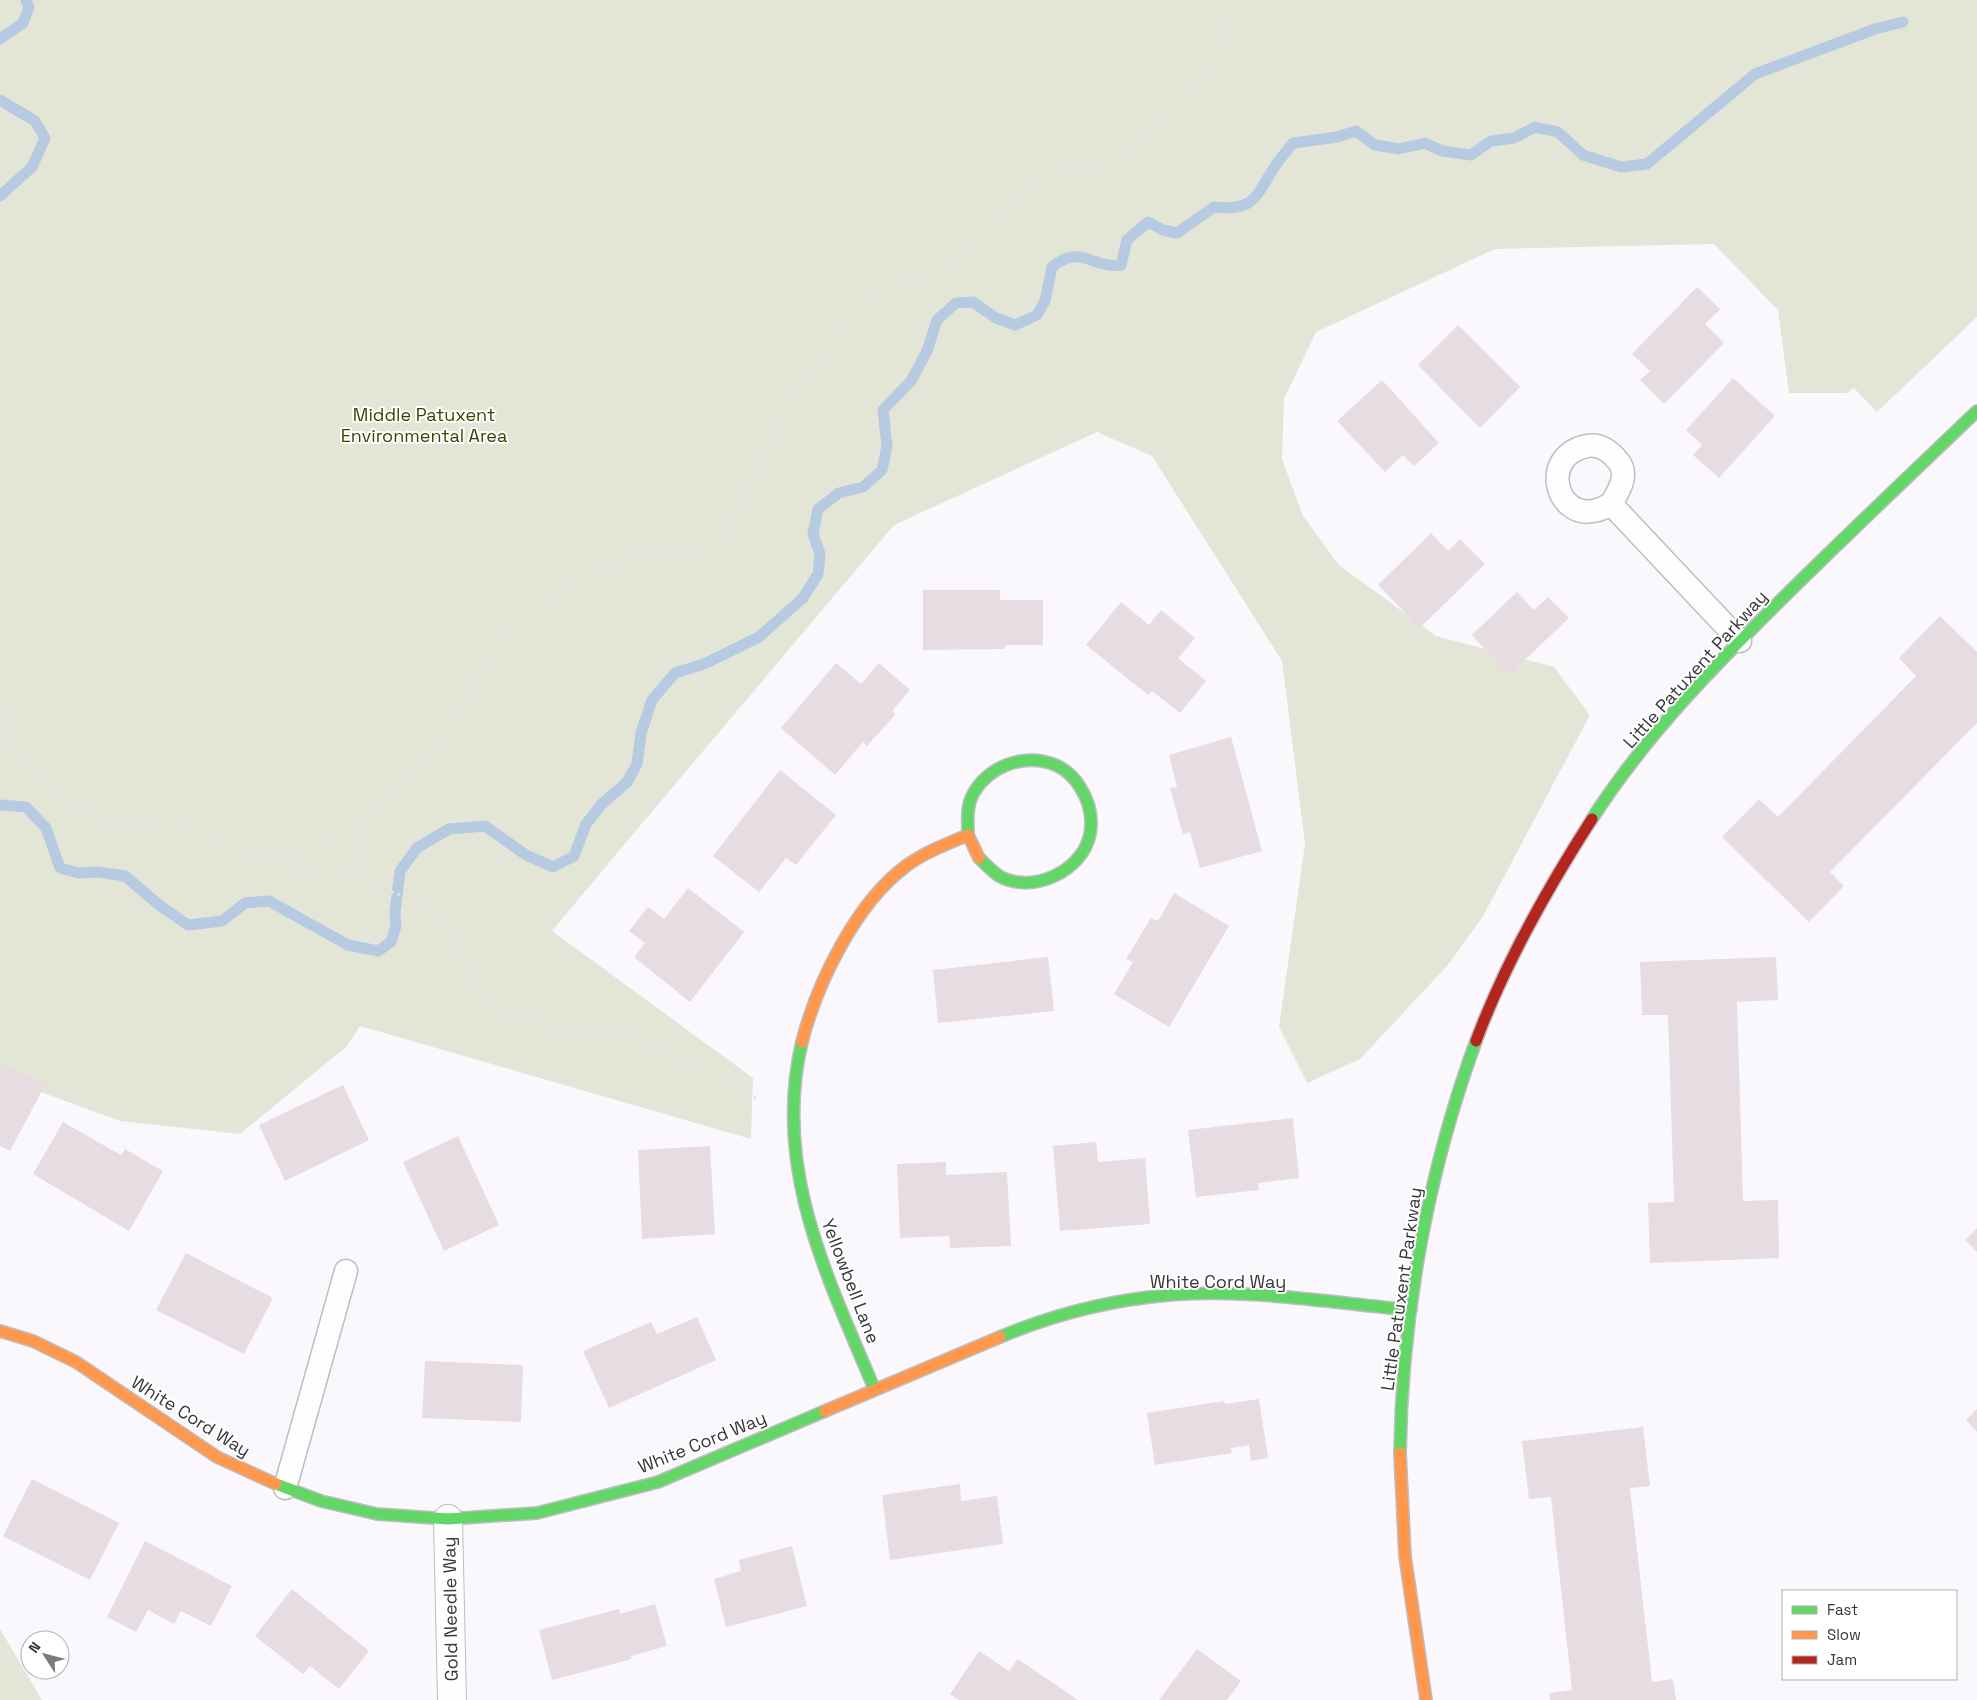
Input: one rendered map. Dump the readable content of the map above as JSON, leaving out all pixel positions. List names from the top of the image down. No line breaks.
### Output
{"streets":{"street":["Little Patuxent Parkway","Yellowbell Lane","White Cord Way","Gold Needle Way"]},"crossings":[["Little Patuxent Parkway","White Cord Way"],["Yellowbell Lane","White Cord Way"],["White Cord Way","Gold Needle Way"]],"parks":["Middle Patuxent Environmental Area"],"legend":["Fast","Slow","Jam"],"north":"top left"}
